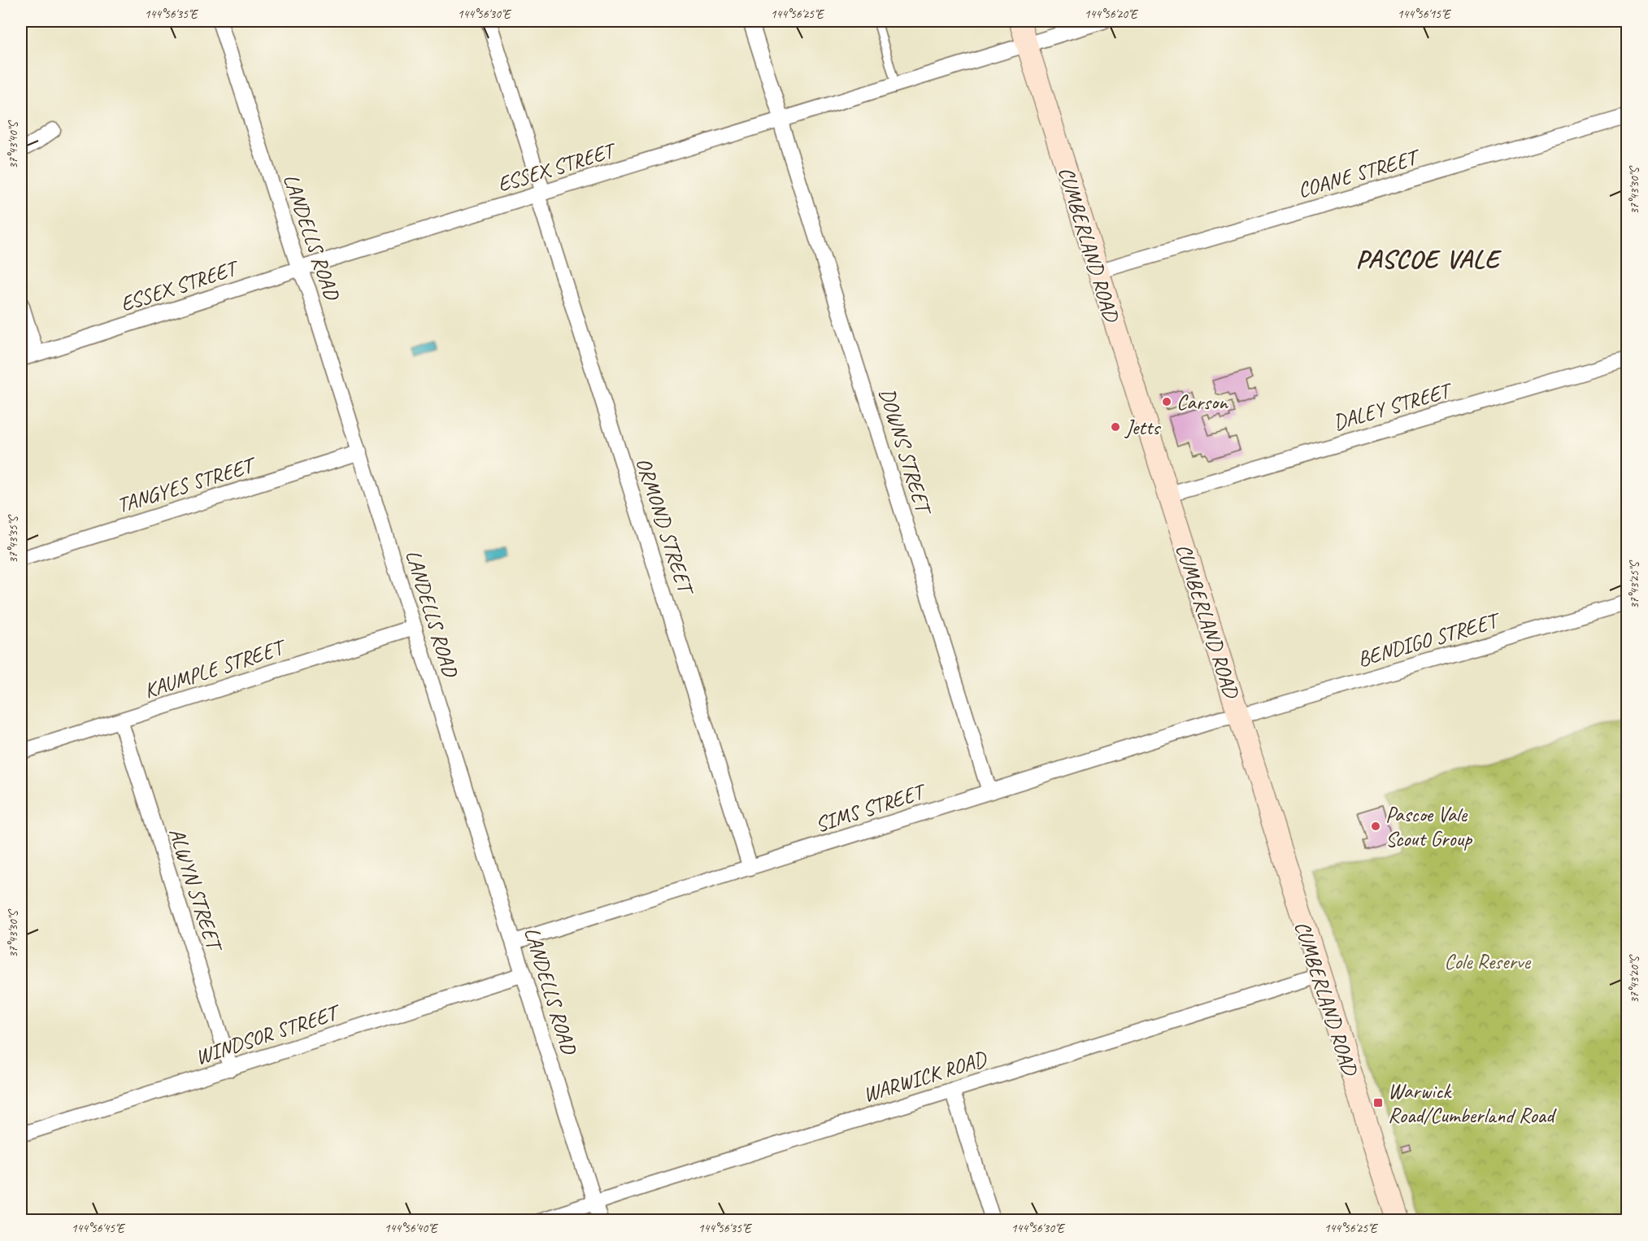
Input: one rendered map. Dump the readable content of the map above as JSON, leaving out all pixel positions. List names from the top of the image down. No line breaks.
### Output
{"streets":{"main road":["CUMBERLAND ROAD"],"street":["ESSEX STREET","COANE STREET","LANDELLS ROAD","DALEY STREET","DOWNS STREET","TANGYES STREET","ORMOND STREET","BENDIGO STREET","KAUMPLE STREET","SIMS STREET","ALWYN STREET","WINDSOR STREET","WARWICK ROAD"]},"crossings":[["ESSEX STREET","LANDELLS ROAD"],["ESSEX STREET","CUMBERLAND ROAD"],["ESSEX STREET","DOWNS STREET"],["ESSEX STREET","ORMOND STREET"],["COANE STREET","CUMBERLAND ROAD"],["LANDELLS ROAD","TANGYES STREET"],["LANDELLS ROAD","KAUMPLE STREET"],["LANDELLS ROAD","SIMS STREET"],["LANDELLS ROAD","WINDSOR STREET"],["LANDELLS ROAD","WARWICK ROAD"],["CUMBERLAND ROAD","DALEY STREET"],["CUMBERLAND ROAD","BENDIGO STREET"],["CUMBERLAND ROAD","SIMS STREET"],["CUMBERLAND ROAD","WARWICK ROAD"],["DOWNS STREET","SIMS STREET"],["ORMOND STREET","SIMS STREET"],["BENDIGO STREET","SIMS STREET"],["KAUMPLE STREET","ALWYN STREET"],["ALWYN STREET","WINDSOR STREET"]],"districts":["PASCOE VALE"],"parks":["Cole Reserve"],"places":{"other":["Carson","Jetts","Pascoe Vale Scout Group"],"transit":["Warwick Road/Cumberland Road"]},"coordinates":["144°56'35\"E","144°56'30\"E","144°56'25\"E","144°56'20\"E","144°56'15\"E","37°43'40\"S","37°43'30\"S","37°43'35\"S","37°43'25\"S","37°43'20\"S","144°56'45\"E","144°56'40\"E"]}
